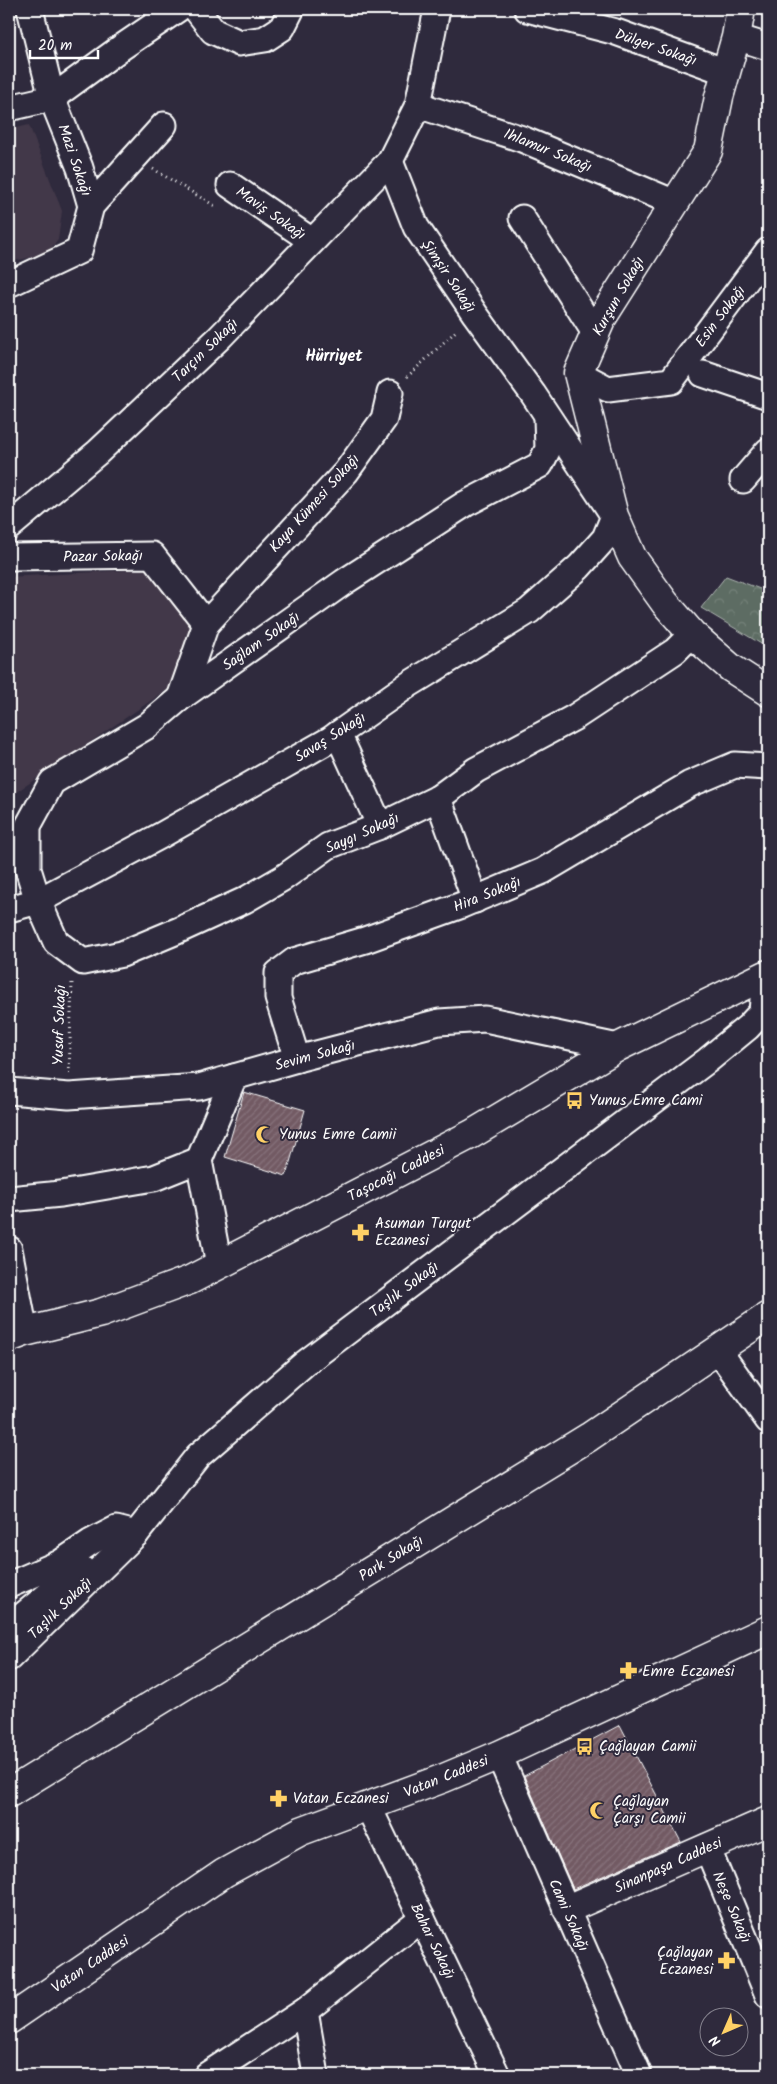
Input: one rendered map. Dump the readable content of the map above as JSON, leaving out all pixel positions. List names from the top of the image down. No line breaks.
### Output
{"streets":{"street":["Dülger Sokağı","Ihlamur Sokağı","Mazi Sokağı","Maviş Sokağı","Şimşir Sokağı","Kurşun Sokağı","Esin Sokağı","Tarçın Sokağı","Kaya Kümesi Sokağı","Pazar Sokağı","Sağlam Sokağı","Savaş Sokağı","Saygı Sokağı","Hira Sokağı","Sevim Sokağı","Taşocağı Caddesi","Taşlık Sokağı","Park Sokağı","Vatan Caddesi","Sinanpaşa Caddesi","Neşe Sokağı","Cami Sokağı","Bahar Sokağı"],"path":["Yusuf Sokağı"]},"crossings":[["Dülger Sokağı","Kurşun Sokağı"],["Ihlamur Sokağı","Kurşun Sokağı"],["Mazi Sokağı","Maviş Sokağı"],["Maviş Sokağı","Tarçın Sokağı"],["Şimşir Sokağı","Tarçın Sokağı"],["Şimşir Sokağı","Savaş Sokağı"],["Kurşun Sokağı","Esin Sokağı"],["Kaya Kümesi Sokağı","Pazar Sokağı"],["Sağlam Sokağı","Savaş Sokağı"],["Sağlam Sokağı","Saygı Sokağı"],["Savaş Sokağı","Saygı Sokağı"],["Saygı Sokağı","Yusuf Sokağı"],["Hira Sokağı","Sevim Sokağı"],["Yusuf Sokağı","Sevim Sokağı"],["Sevim Sokağı","Taşocağı Caddesi"],["Taşocağı Caddesi","Taşlık Sokağı"],["Vatan Caddesi","Cami Sokağı"],["Vatan Caddesi","Bahar Sokağı"],["Sinanpaşa Caddesi","Neşe Sokağı"],["Sinanpaşa Caddesi","Cami Sokağı"]],"districts":["Hürriyet"],"places":{"bus stop":["Yunus Emre Cami","Çağlayan Camii"],"mosque":["Yunus Emre Camii","Çağlayan Çarşı Camii"],"pharmacy":["Asuman Turgut Eczanesi","Emre Eczanesi","Vatan Eczanesi","Çağlayan Eczanesi"]},"scale_bar":"20 m","north":"bottom left"}
